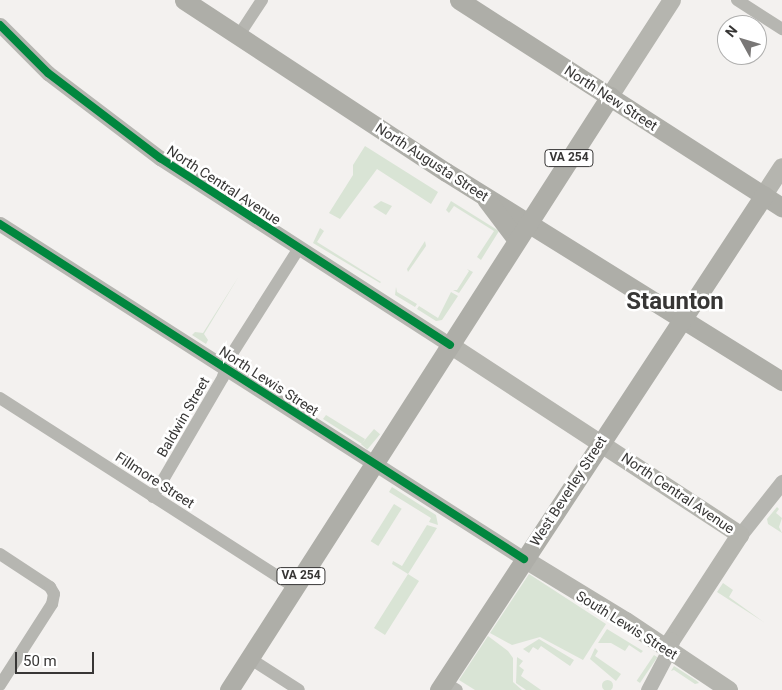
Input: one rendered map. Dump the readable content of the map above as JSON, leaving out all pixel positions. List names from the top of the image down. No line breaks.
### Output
{"streets":{"main road":["North New Street","VA 254","North Augusta Street","North Central Avenue","West Beverley Street","South Lewis Street"],"street":["North Lewis Street","Baldwin Street","Fillmore Street"]},"crossings":[["North New Street","VA 254"],["North New Street","West Beverley Street"],["VA 254","North Augusta Street"],["VA 254","North Central Avenue"],["VA 254","North Lewis Street"],["VA 254","Fillmore Street"],["North Augusta Street","West Beverley Street"],["North Central Avenue","Baldwin Street"],["North Central Avenue","West Beverley Street"],["North Lewis Street","Baldwin Street"],["North Lewis Street","West Beverley Street"],["North Lewis Street","South Lewis Street"],["Baldwin Street","Fillmore Street"],["West Beverley Street","South Lewis Street"]],"districts":["Staunton"],"scale_bar":"50 m","north":"top left"}
